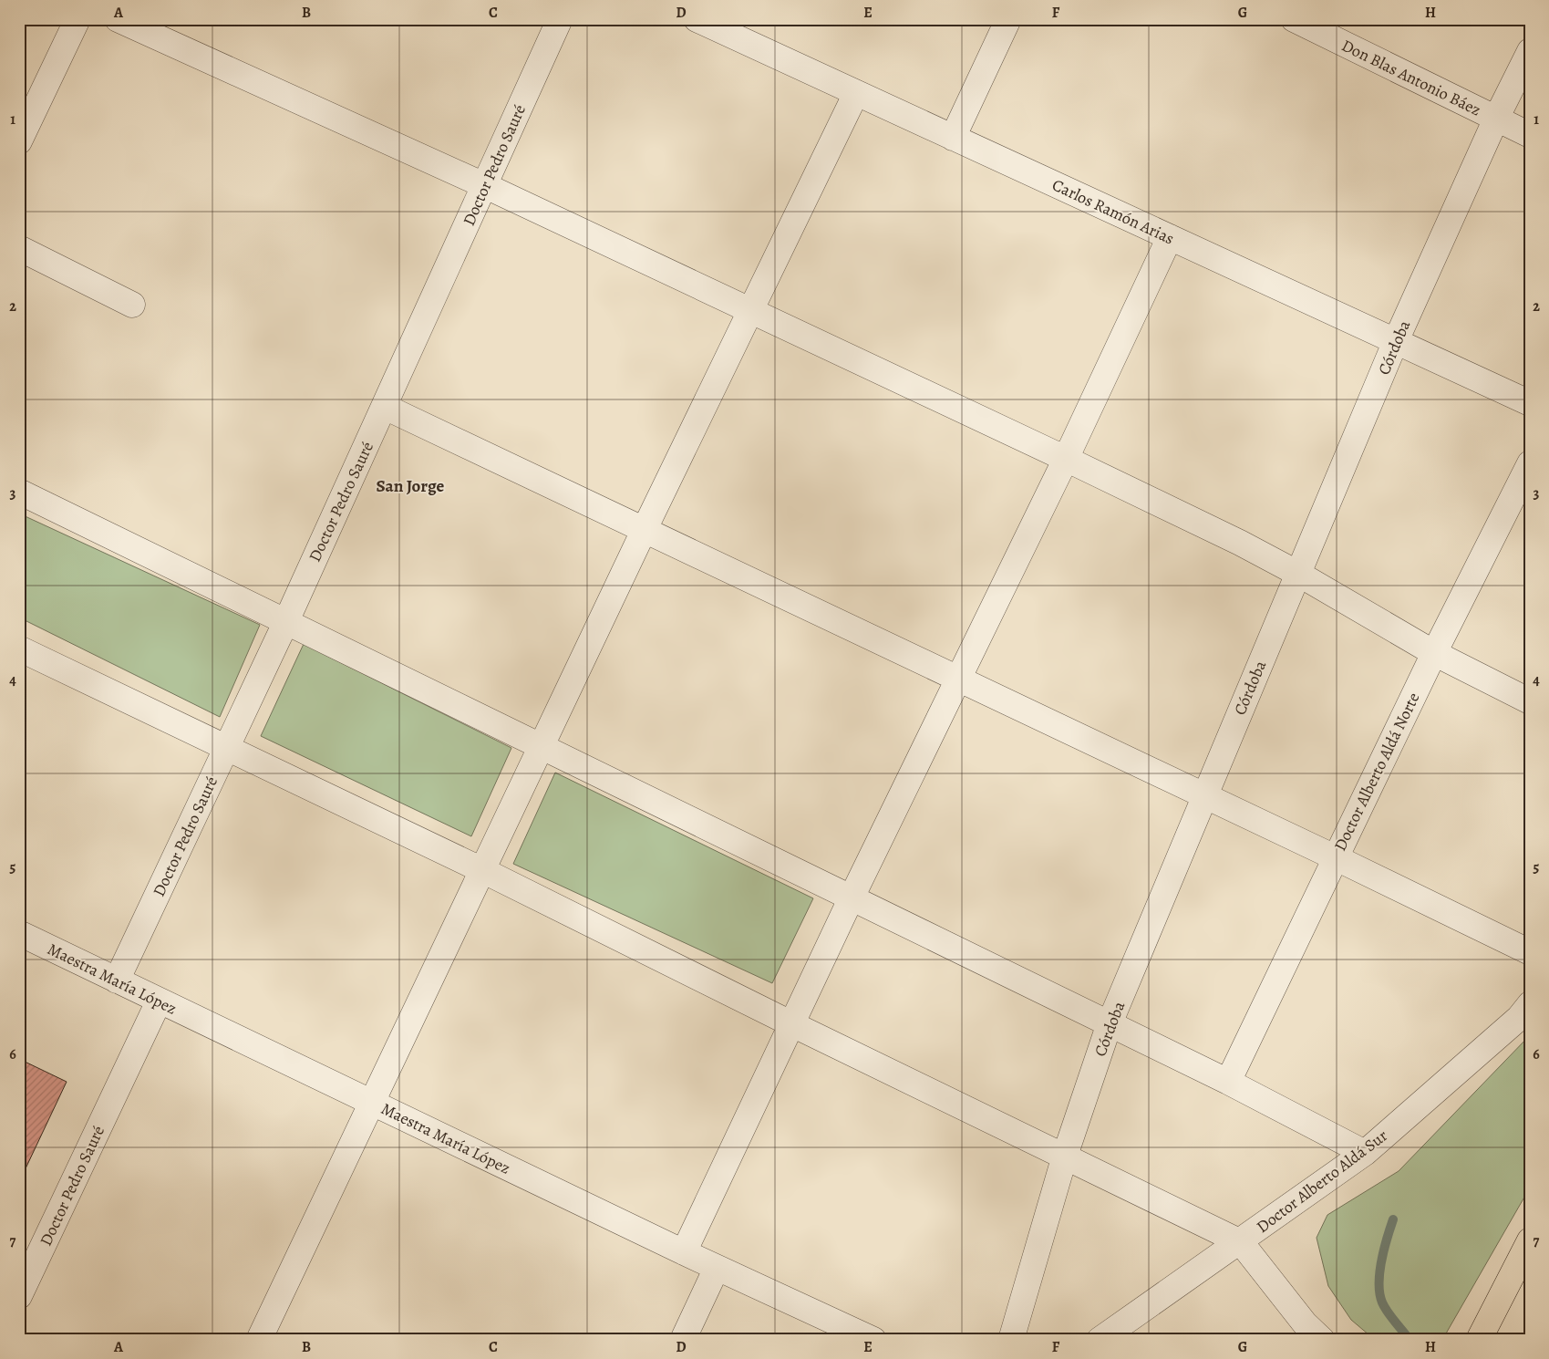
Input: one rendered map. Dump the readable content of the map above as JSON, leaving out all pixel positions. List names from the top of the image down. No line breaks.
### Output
{"streets":{"street":["Don Blas Antonio Báez","Doctor Pedro Sauré","Carlos Ramón Arias","Córdoba","Doctor Alberto Aldá Norte","Maestra María López","Doctor Alberto Aldá Sur"]},"crossings":[["Don Blas Antonio Báez","Córdoba"],["Doctor Pedro Sauré","Maestra María López"],["Carlos Ramón Arias","Córdoba"]],"districts":["San Jorge"],"grid":{"columns":["A","B","C","D","E","F","G","H"],"rows":["1","2","3","4","5","6","7"]}}
